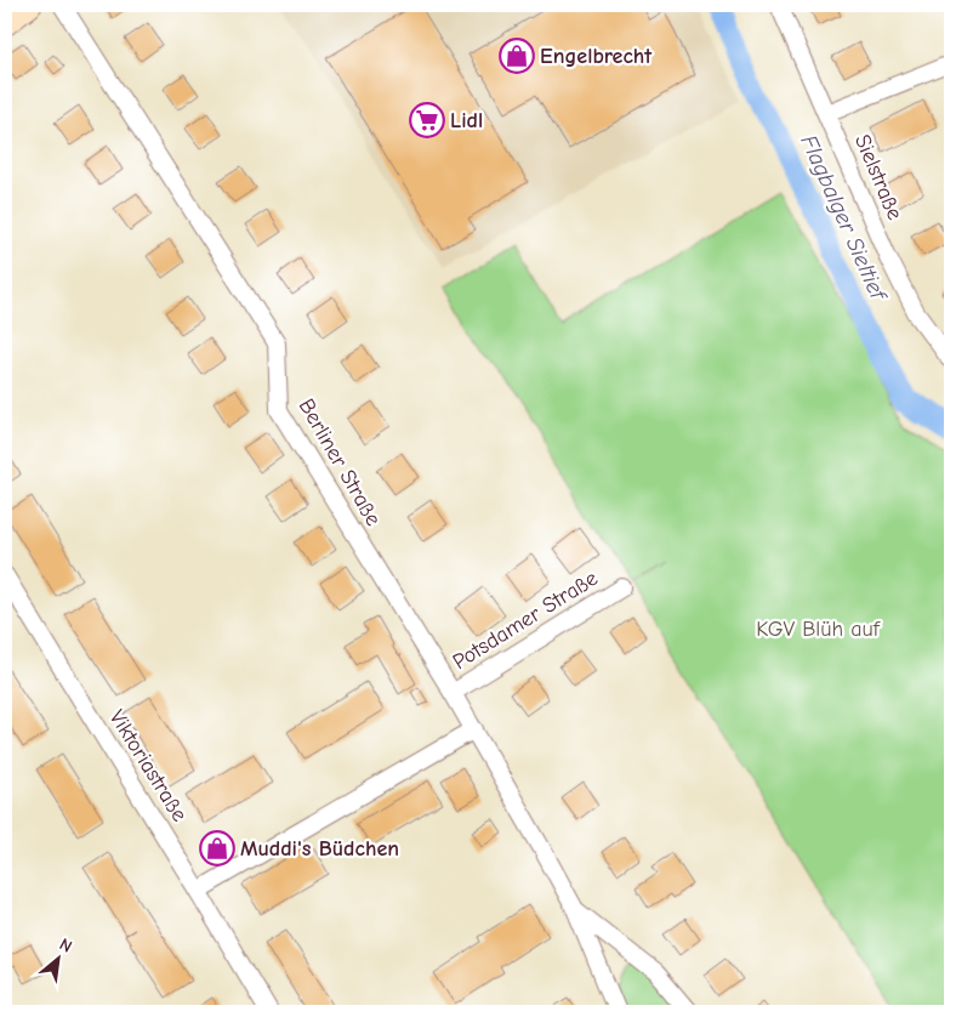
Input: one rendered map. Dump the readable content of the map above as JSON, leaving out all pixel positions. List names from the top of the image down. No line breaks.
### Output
{"streets":{"street":["Sielstraße","Berliner Straße","Potsdamer Straße","Viktoriastraße"]},"crossings":[["Berliner Straße","Potsdamer Straße"]],"water":["Flagbalger Sieltief"],"parks":["KGV Blüh auf"],"places":{"shop":["Engelbrecht","Muddi's Büdchen"],"supermarket":["Lidl"]},"north":"top right"}
